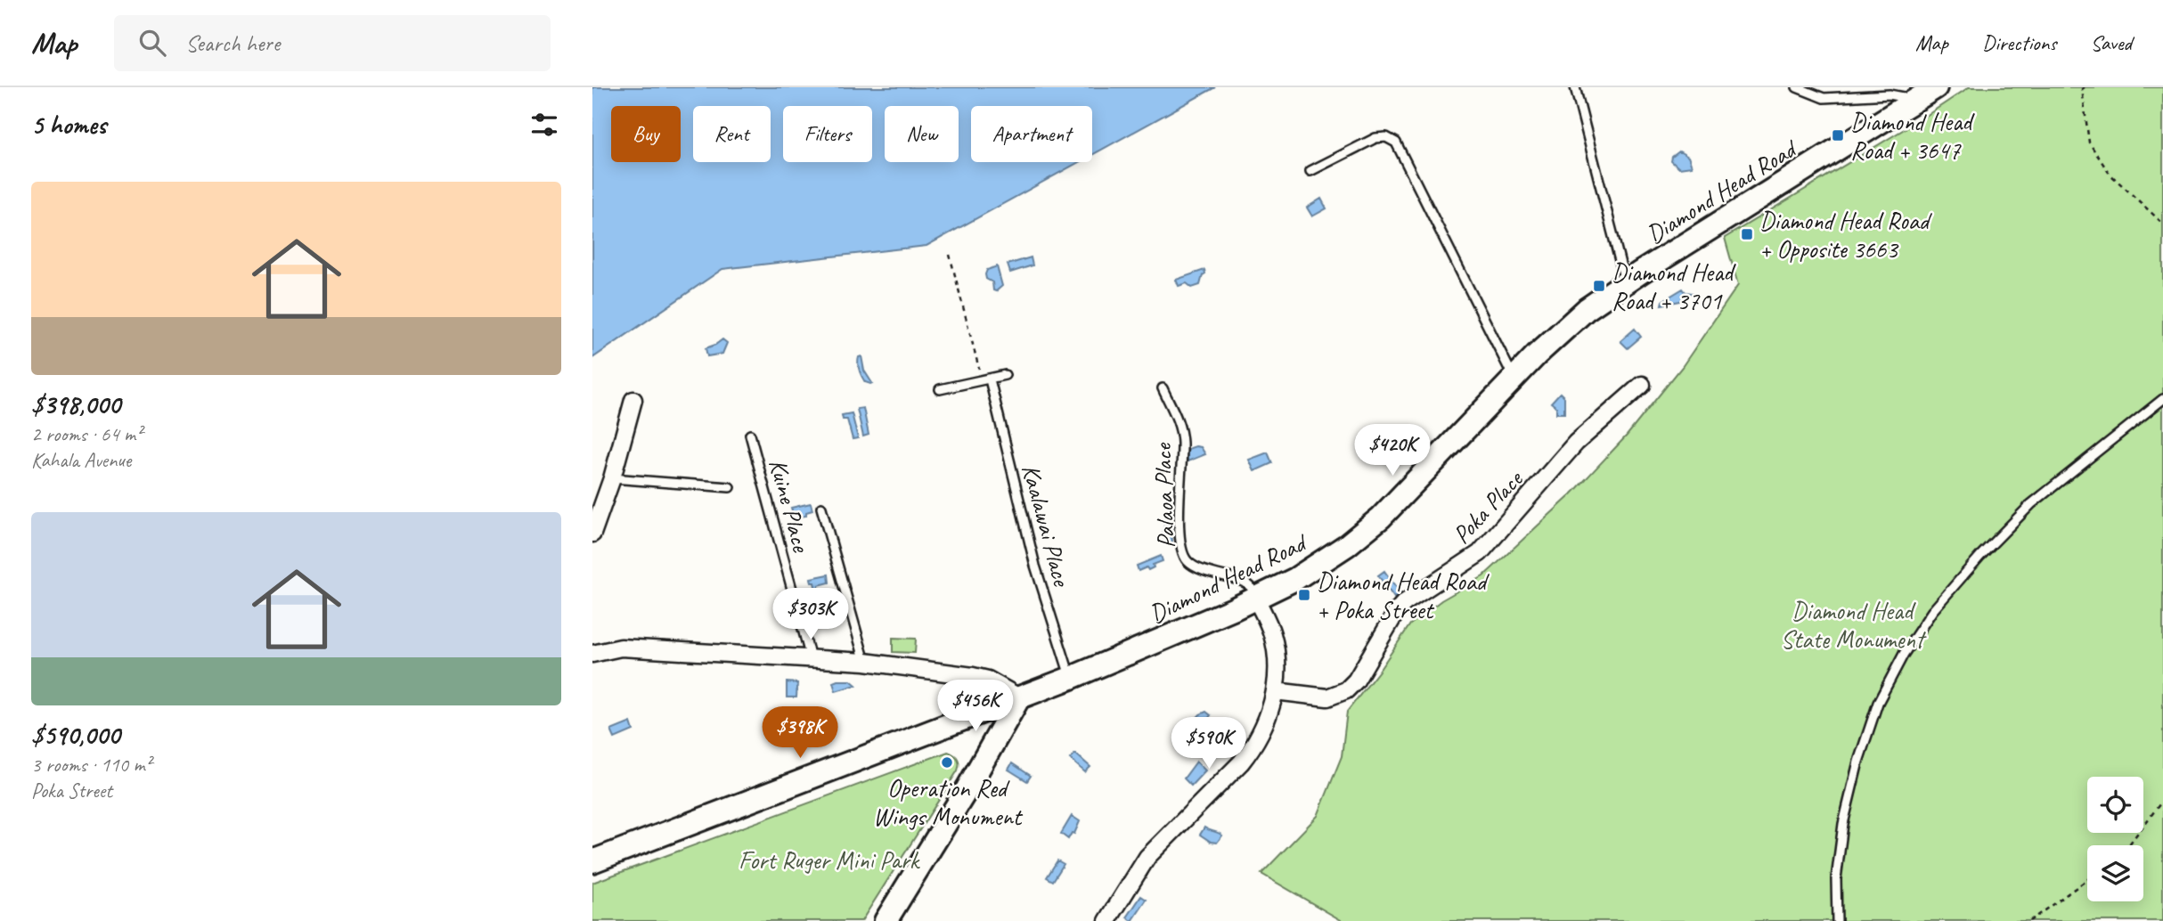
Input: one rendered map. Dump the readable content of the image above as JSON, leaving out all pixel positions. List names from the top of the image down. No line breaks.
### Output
{"streets":{"street":["Diamond Head Road","Poka Place"],"lane":["Palaoa Place","Kuine Place","Kaalawai Place"]},"crossings":[["Diamond Head Road","Palaoa Place"],["Diamond Head Road","Kaalawai Place"]],"parks":["Diamond Head State Monument","Fort Ruger Mini Park"],"places":{"transit":["Diamond Head Road + 3647","Diamond Head Road + Opposite 3663","Diamond Head Road + 3701","Diamond Head Road + Poka Street"],"other":["Operation Red Wings Monument"]},"page":{"header":"Map","search":"Search here","nav":["Map","Directions","Saved"],"heading":"5 homes","chip":["Buy","Rent","Filters","New","Apartment"],"list":[{"name":"$398,000","note":"2 rooms · 64 m² · Kahala Avenue"},{"name":"$590,000","note":"3 rooms · 110 m² · Poka Street"}],"price":["$420K","$303K","$456K","$398K","$590K"]}}
